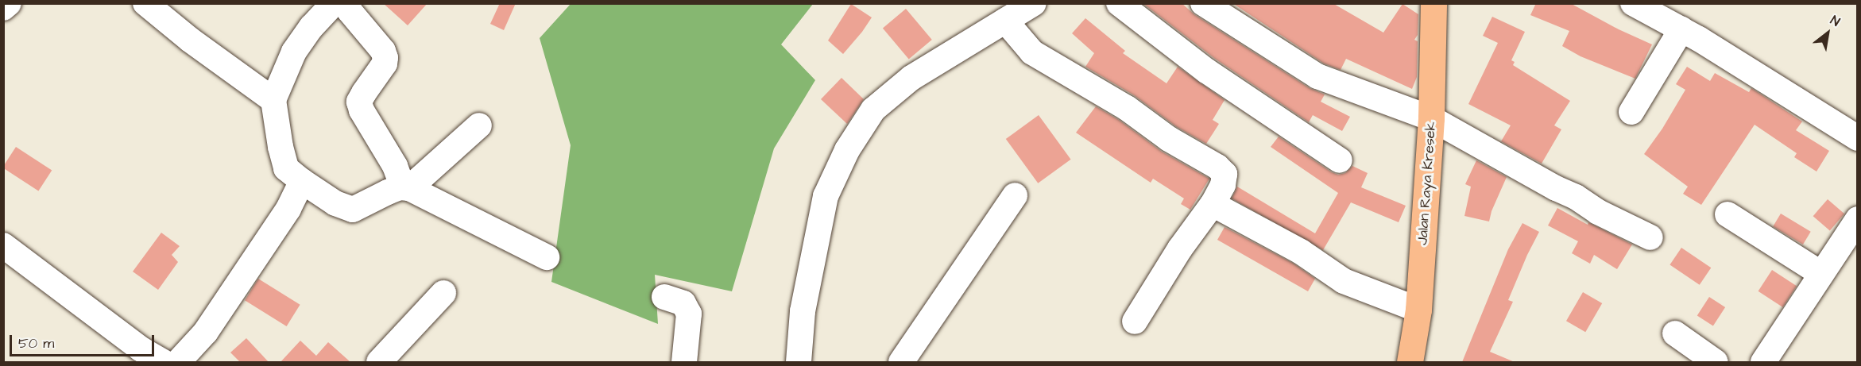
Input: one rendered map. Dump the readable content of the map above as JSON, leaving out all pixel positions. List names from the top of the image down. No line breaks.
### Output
{"streets":{"main road":["Jalan Raya Kresek"]},"scale_bar":"50 m","north":"top right"}
